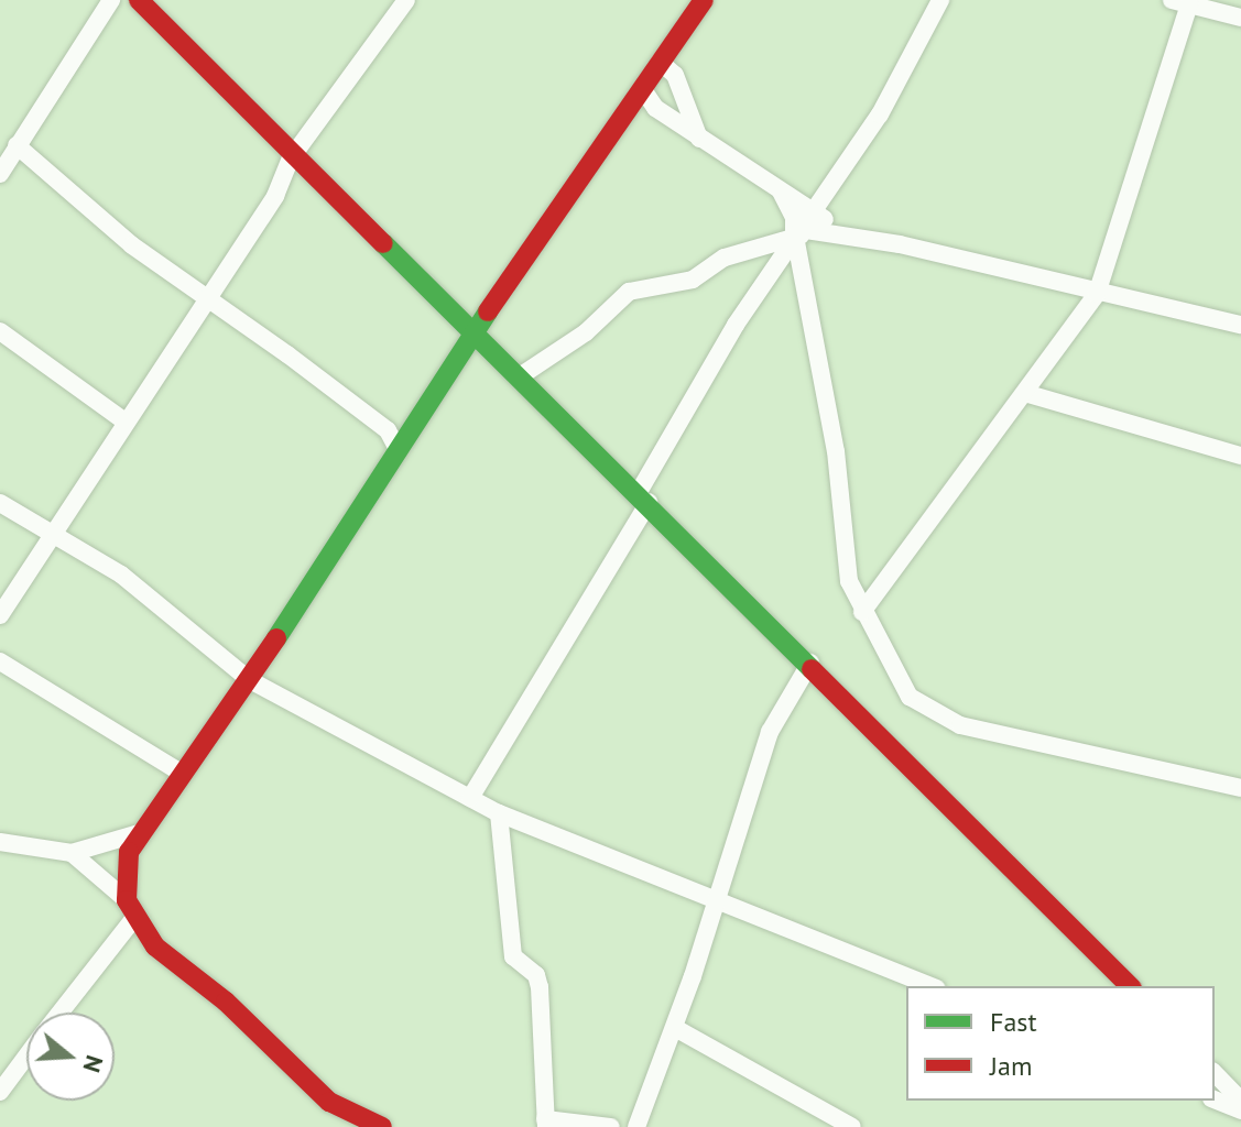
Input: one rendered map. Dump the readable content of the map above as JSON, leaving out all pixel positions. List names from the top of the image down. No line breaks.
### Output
{"legend":["Fast","Jam"],"north":"right"}
